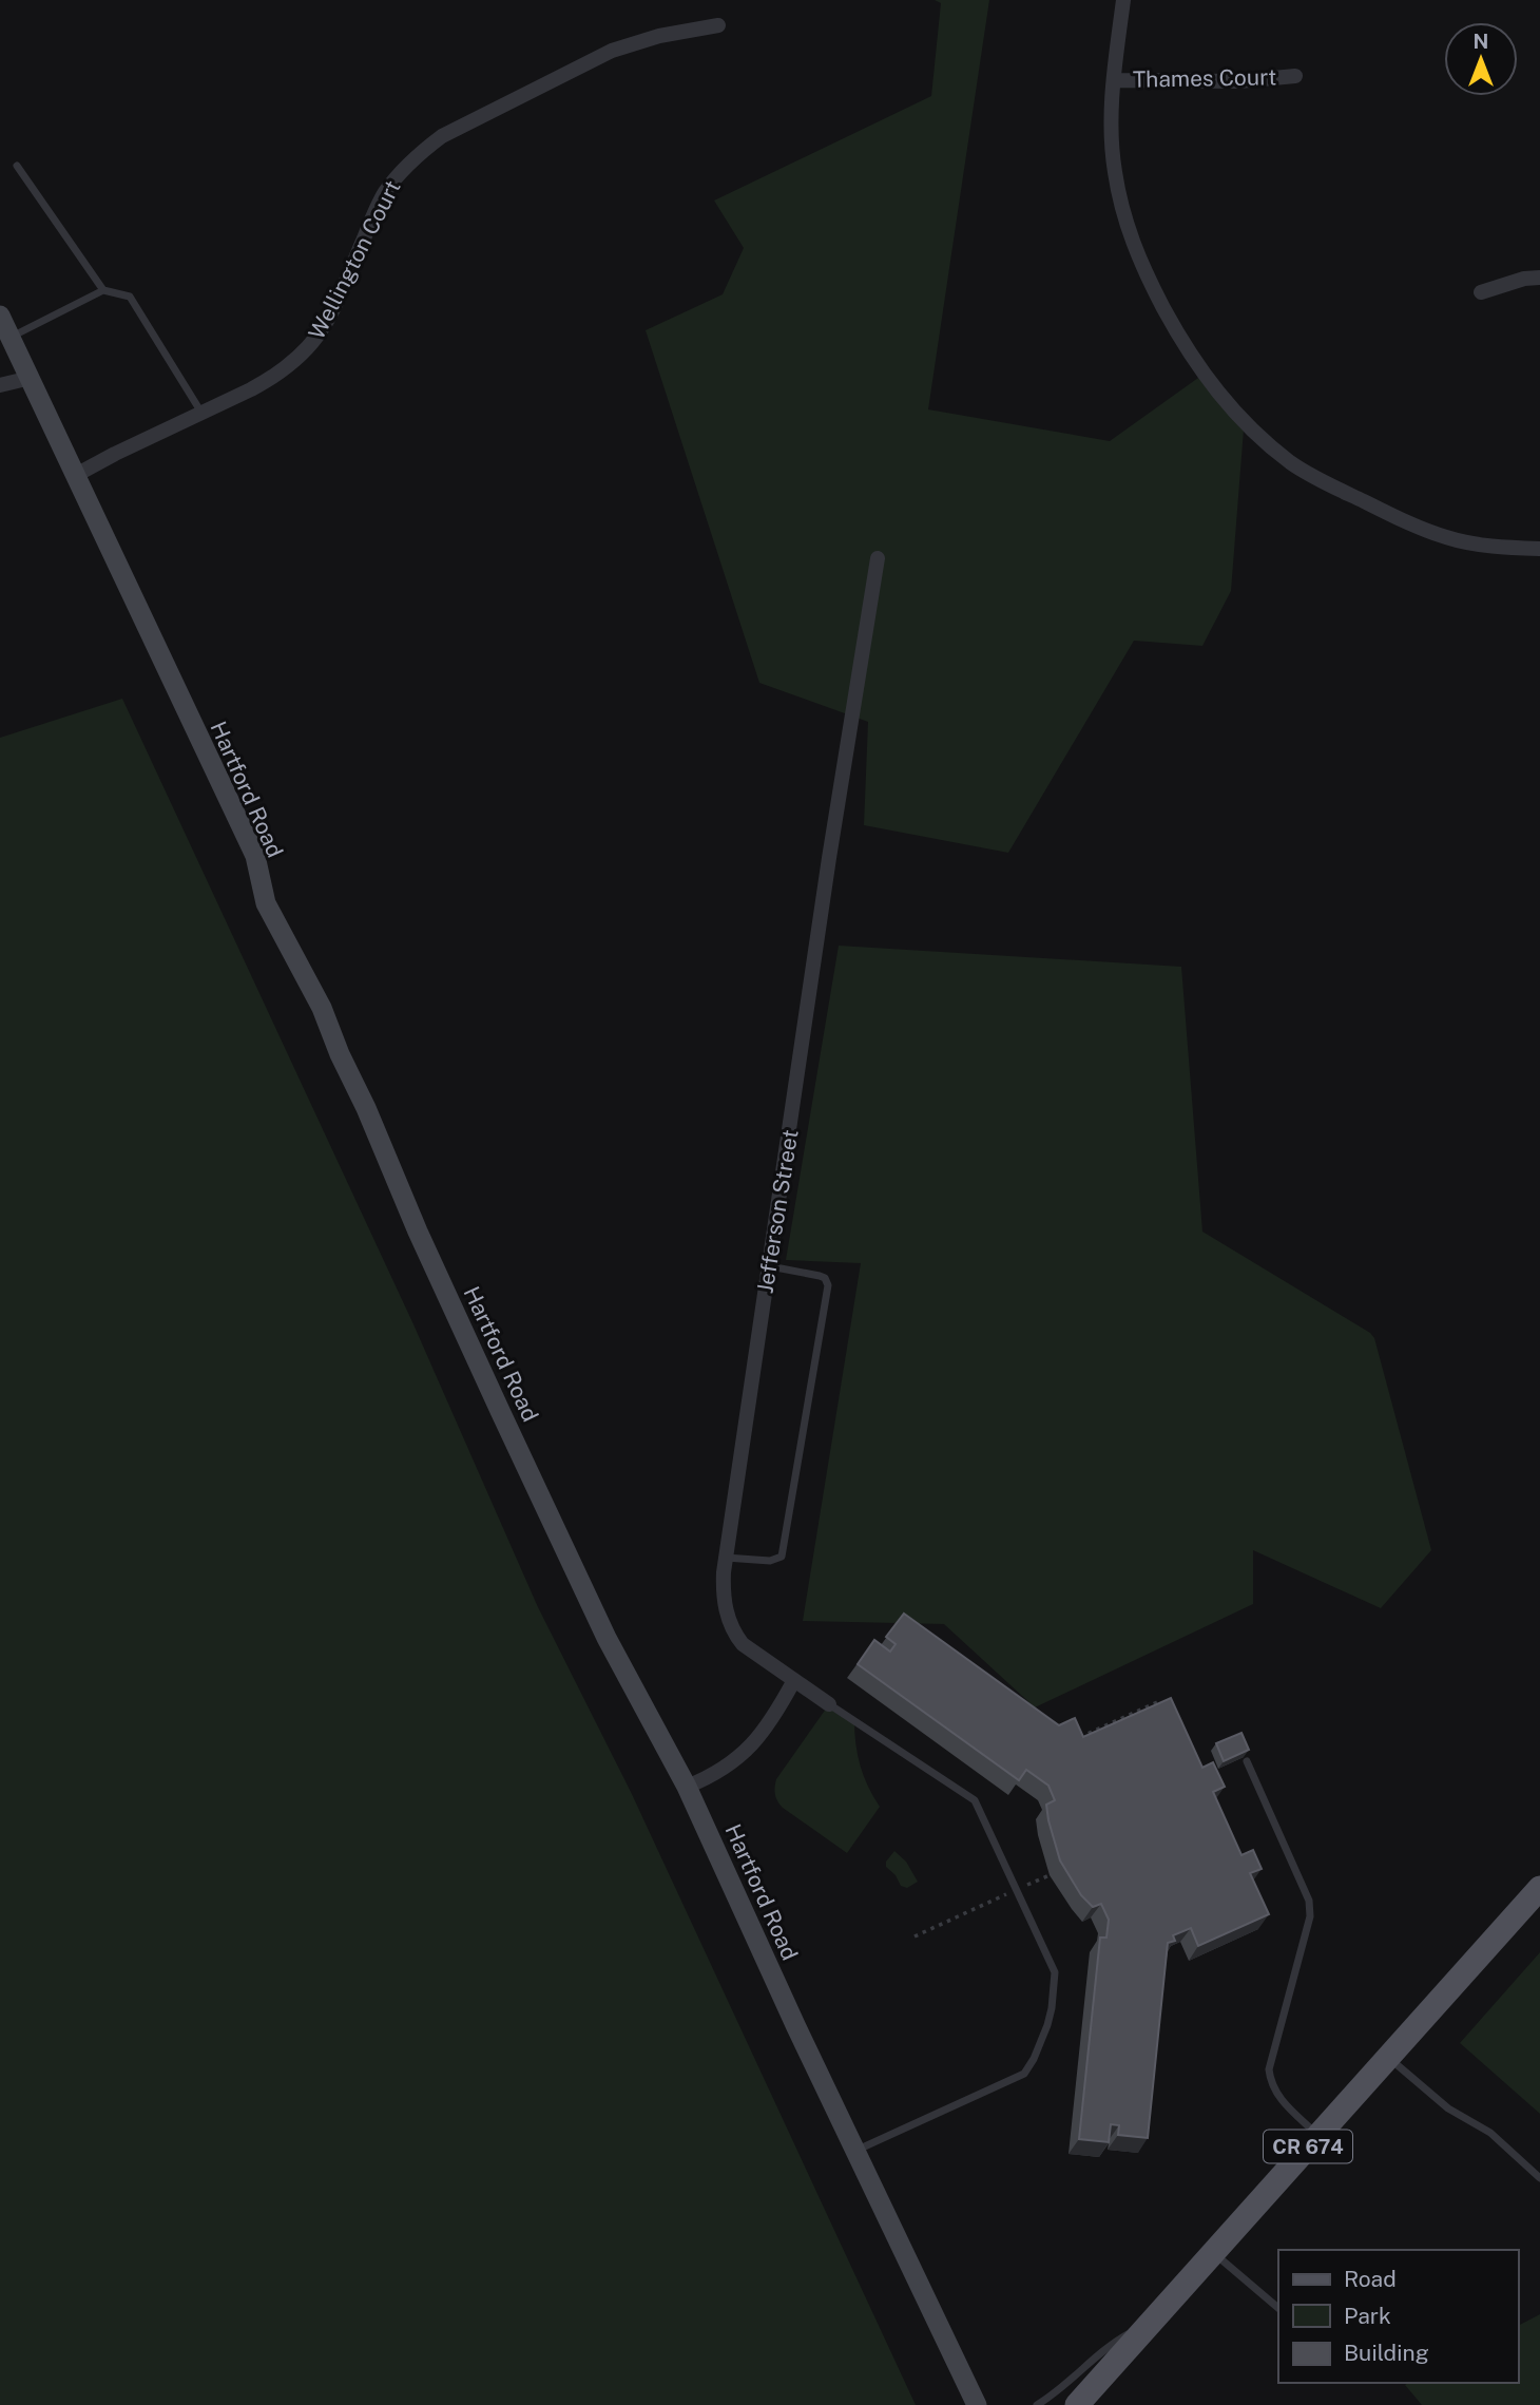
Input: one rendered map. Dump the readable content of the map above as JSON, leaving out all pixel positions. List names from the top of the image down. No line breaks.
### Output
{"streets":{"main road":["CR 674"],"street":["Thames Court","Wellington Court","Hartford Road","Jefferson Street"]},"crossings":[["Wellington Court","Hartford Road"]],"legend":["Road","Park","Building"],"north":"top"}
